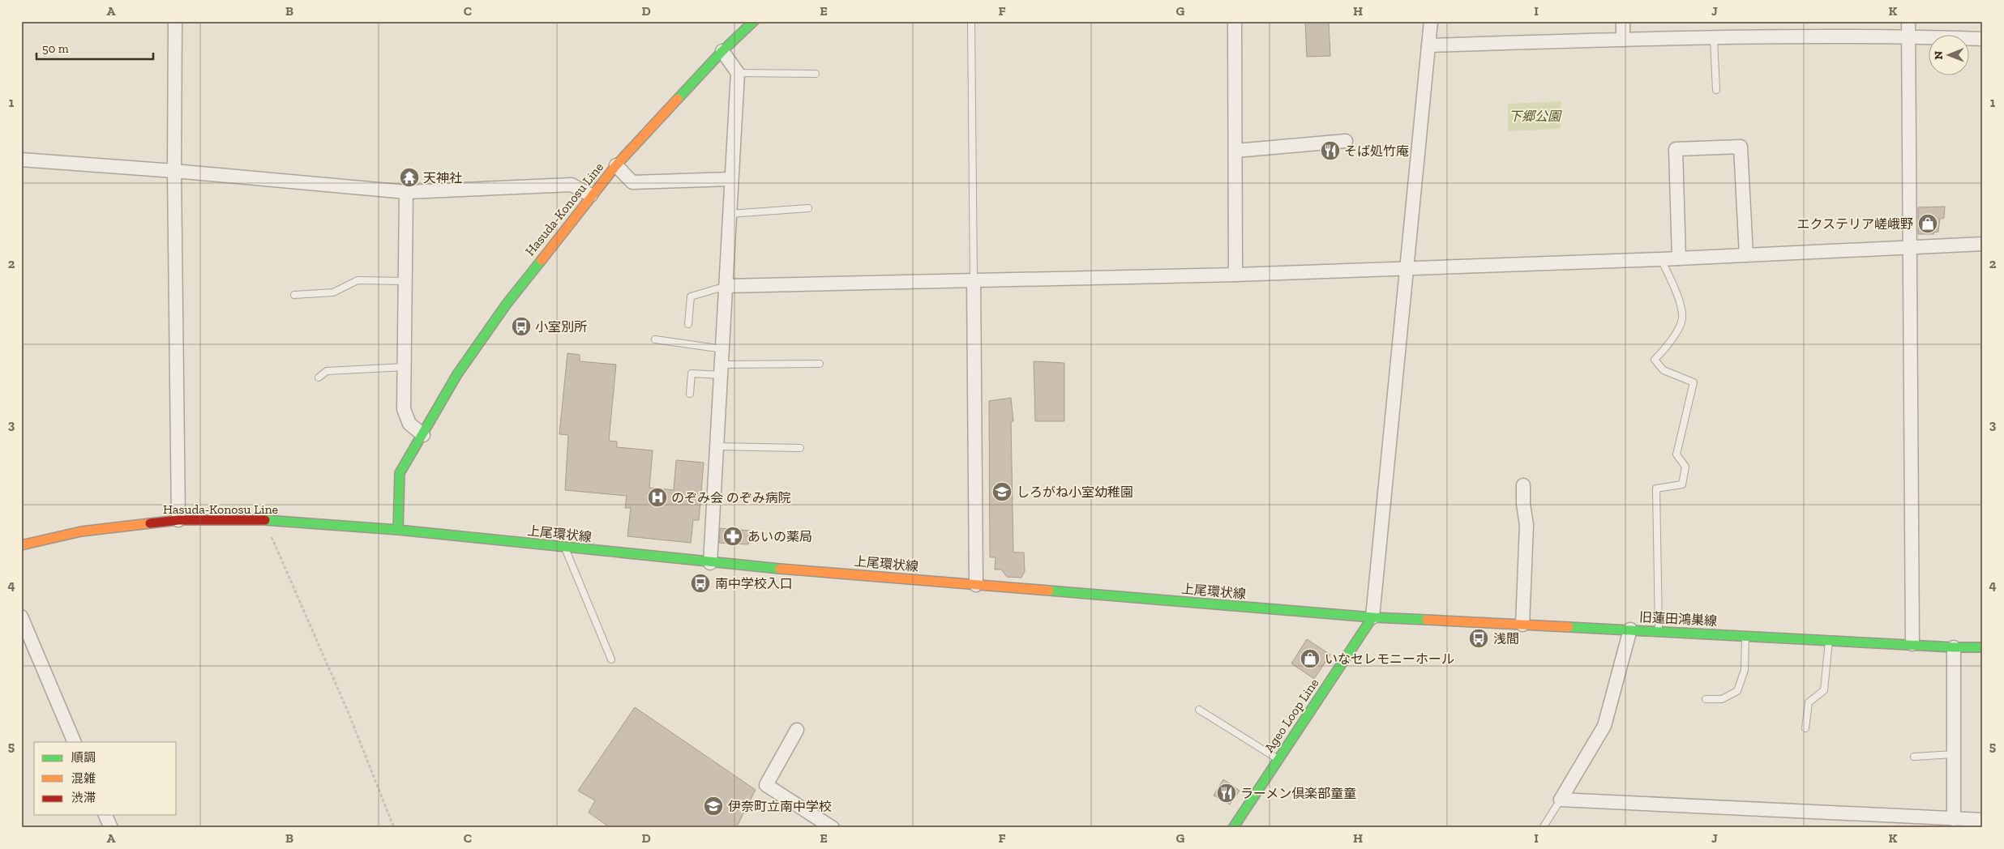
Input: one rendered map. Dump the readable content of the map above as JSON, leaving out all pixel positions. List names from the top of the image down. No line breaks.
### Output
{"streets":{"main road":["Hasuda-Konosu Line","上尾環状線","旧蓮田鴻巣線","Ageo Loop Line"]},"crossings":[["Hasuda-Konosu Line","上尾環状線"],["上尾環状線","旧蓮田鴻巣線"],["上尾環状線","Ageo Loop Line"],["旧蓮田鴻巣線","Ageo Loop Line"]],"parks":["下郷公園"],"places":{"restaurant":["そば処竹庵","ラーメン倶楽部童童"],"temple":["天神社"],"shop":["エクステリア嵯峨野","いなセレモニーホール"],"bus stop":["小室別所","南中学校入口","浅間"],"school or university":["しろがね小室幼稚園","伊奈町立南中学校"],"hospital":["のぞみ会 のぞみ病院"],"pharmacy":["あいの薬局"]},"legend":["順調","混雑","渋滞"],"scale_bar":"50 m","north":"left","grid":{"columns":["A","B","C","D","E","F","G","H","I","J","K"],"rows":["1","2","3","4","5"]}}
